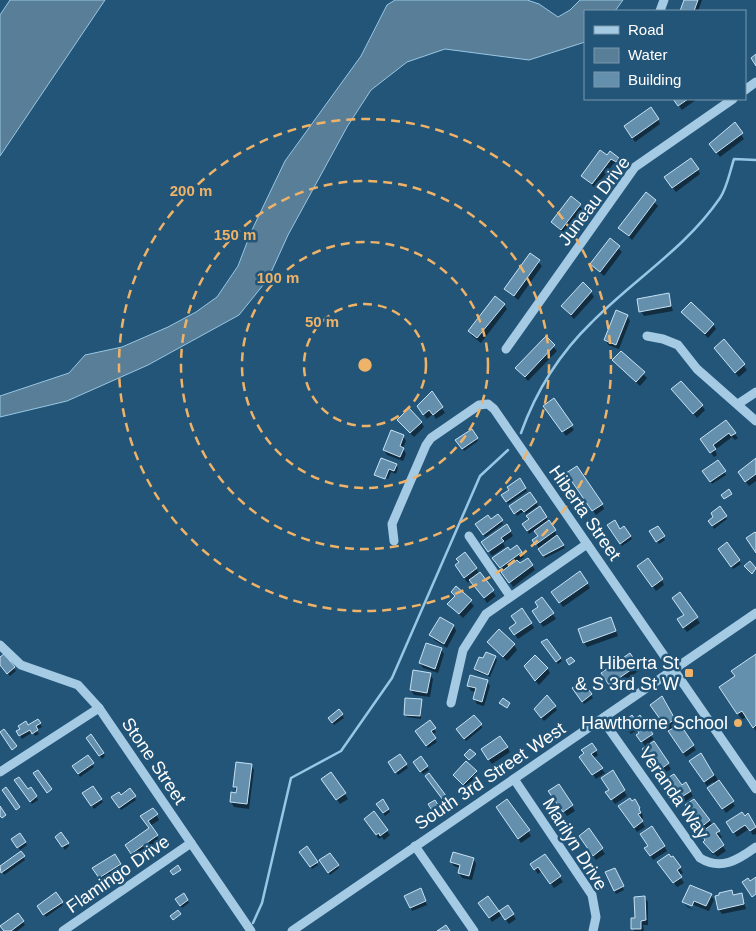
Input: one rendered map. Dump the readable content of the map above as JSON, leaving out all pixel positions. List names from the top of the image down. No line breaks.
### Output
{"streets":{"street":["Juneau Drive","Hiberta Street","Stone Street","South 3rd Street West","Veranda Way","Marilyn Drive","Flamingo Drive"]},"crossings":[["Hiberta Street","South 3rd Street West"],["Stone Street","Flamingo Drive"],["South 3rd Street West","Veranda Way"],["South 3rd Street West","Marilyn Drive"]],"places":{"transit":["Hiberta St & S 3rd St W"],"other":["Hawthorne School"]},"legend":["Road","Water","Building"],"rings":["200 m","150 m","100 m","50 m"]}
